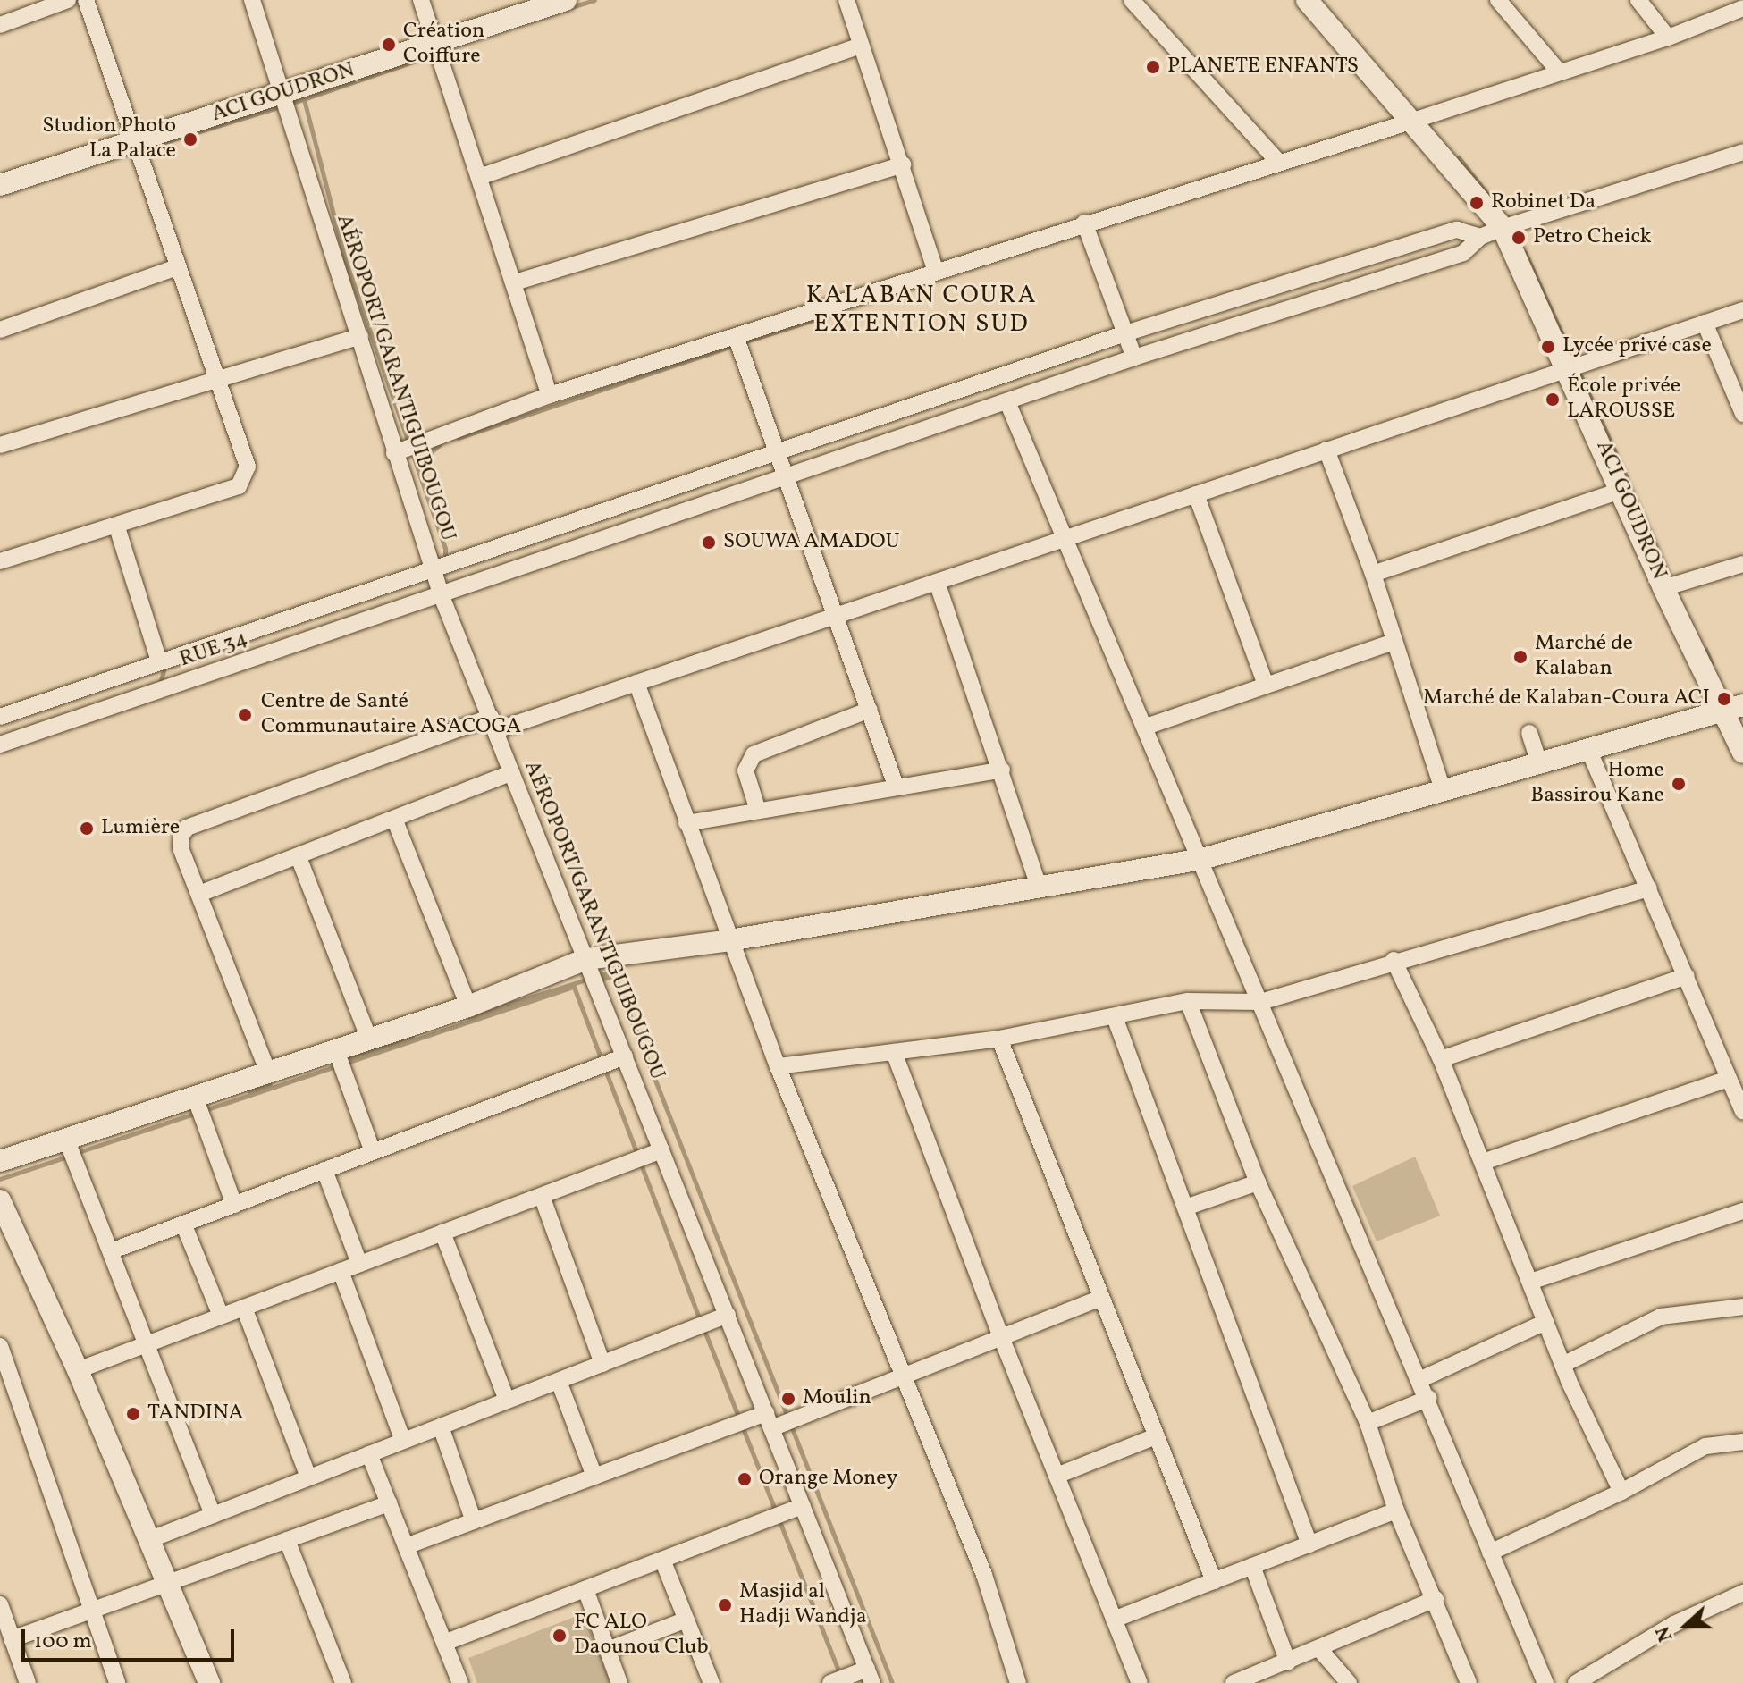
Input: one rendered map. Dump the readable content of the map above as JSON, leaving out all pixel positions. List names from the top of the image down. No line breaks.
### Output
{"streets":{"street":["ACI GOUDRON","AÉROPORT/GARANTIGUIBOUGOU","RUE 34"]},"crossings":[["ACI GOUDRON","AÉROPORT/GARANTIGUIBOUGOU"],["ACI GOUDRON","RUE 34"],["AÉROPORT/GARANTIGUIBOUGOU","RUE 34"]],"districts":["KALABAN COURA EXTENTION SUD"],"places":["Création Coiffure","PLANETE ENFANTS","Studion Photo La Palace","Robinet Da","Petro Cheick","Lycée privé case","École privée LAROUSSE","SOUWA AMADOU","Marché de Kalaban","Marché de Kalaban-Coura ACI","Centre de Santé Communautaire ASACOGA","Home Bassirou Kane","Lumière","Moulin","TANDINA","Orange Money","Masjid al Hadji Wandja","FC ALO Daounou Club"],"scale_bar":"100 m","north":"left"}
